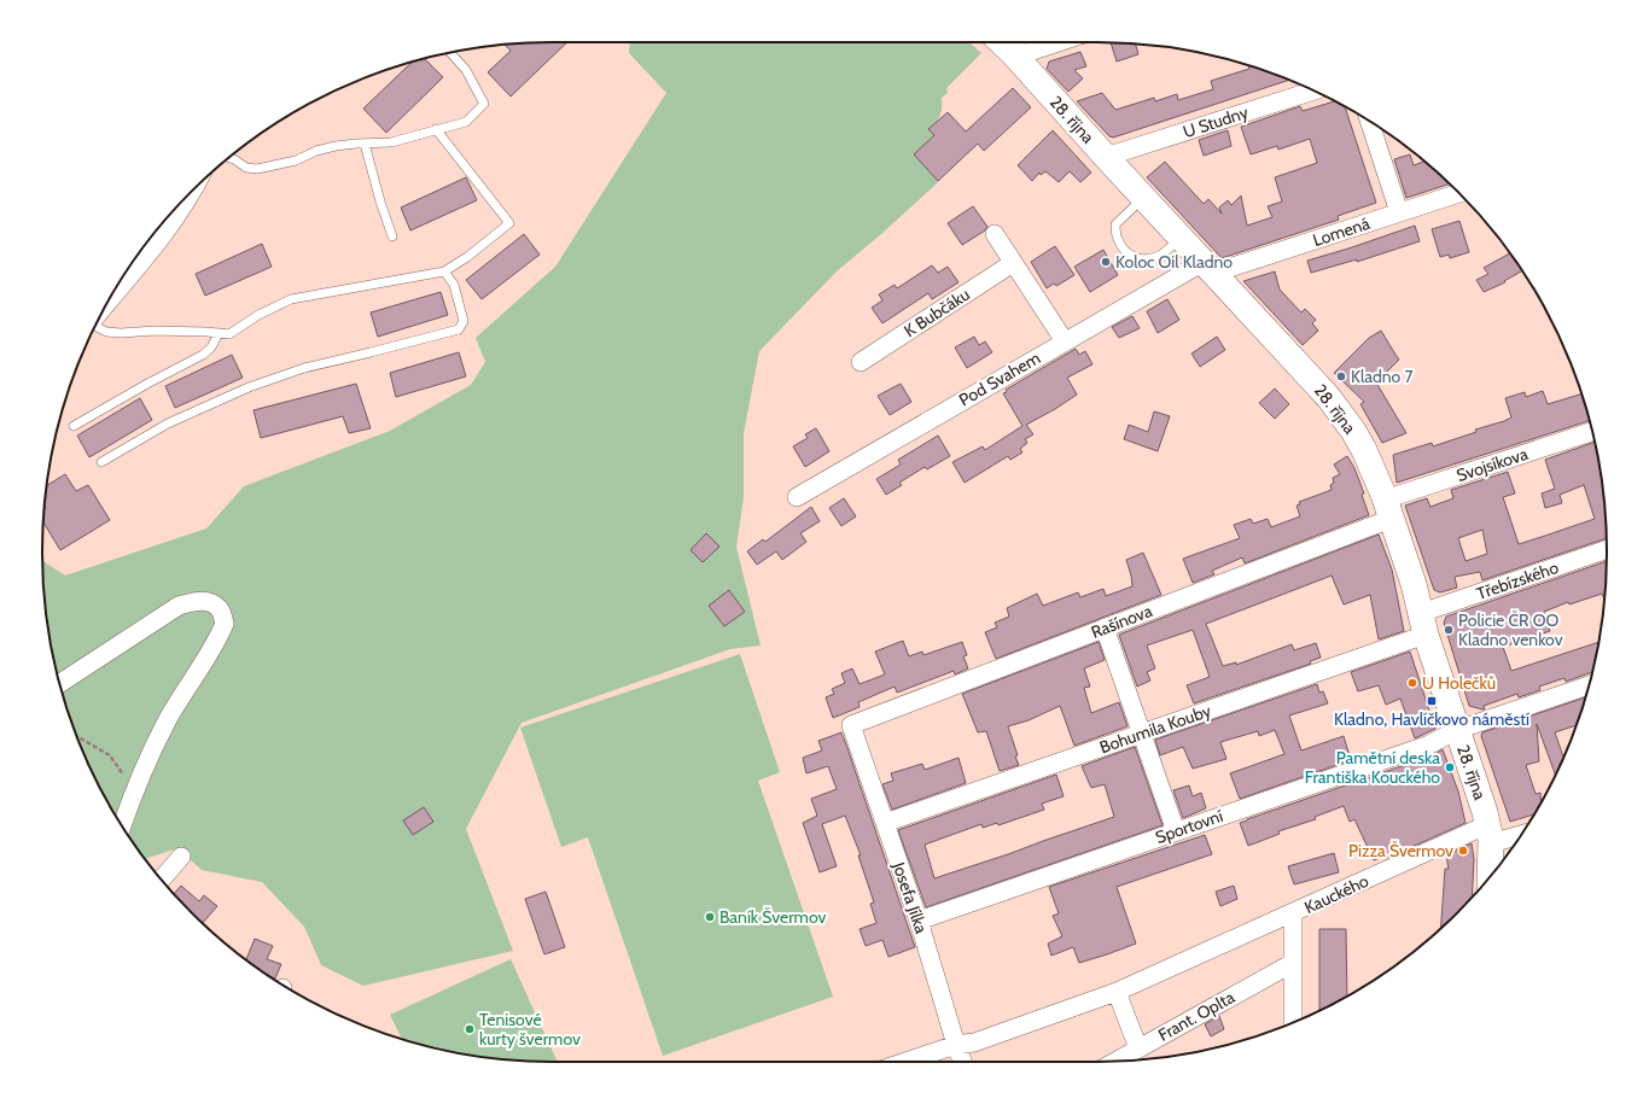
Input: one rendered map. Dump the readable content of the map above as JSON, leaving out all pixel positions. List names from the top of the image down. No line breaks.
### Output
{"streets":{"main road":["28. října"],"street":["U Studny","Lomená","K Bubčáku","Pod Svahem","Svojsíkova","Třebízského","Rašínova","Bohumila Kouby","Sportovní","Kauckého","Josefa Jílka","Frant. Oplta"]},"crossings":[["28. října","U Studny"],["28. října","Lomená"],["28. října","Pod Svahem"],["28. října","Svojsíkova"],["28. října","Třebízského"],["28. října","Rašínova"],["28. října","Bohumila Kouby"],["28. října","Sportovní"],["28. října","Kauckého"],["Lomená","Pod Svahem"],["Svojsíkova","Rašínova"],["Třebízského","Bohumila Kouby"],["Rašínova","Josefa Jílka"],["Bohumila Kouby","Josefa Jílka"],["Sportovní","Josefa Jílka"],["Kauckého","Frant. Oplta"]],"places":{"other":["Koloc Oil Kladno","Kladno 7","Policie ČR OO Kladno venkov","U Holečků","Pamětní deska Františka Kouckého","Pizza Švermov","Baník Švermov","Tenisové kurty švermov"],"transit":["Kladno, Havlíčkovo náměstí"]}}
